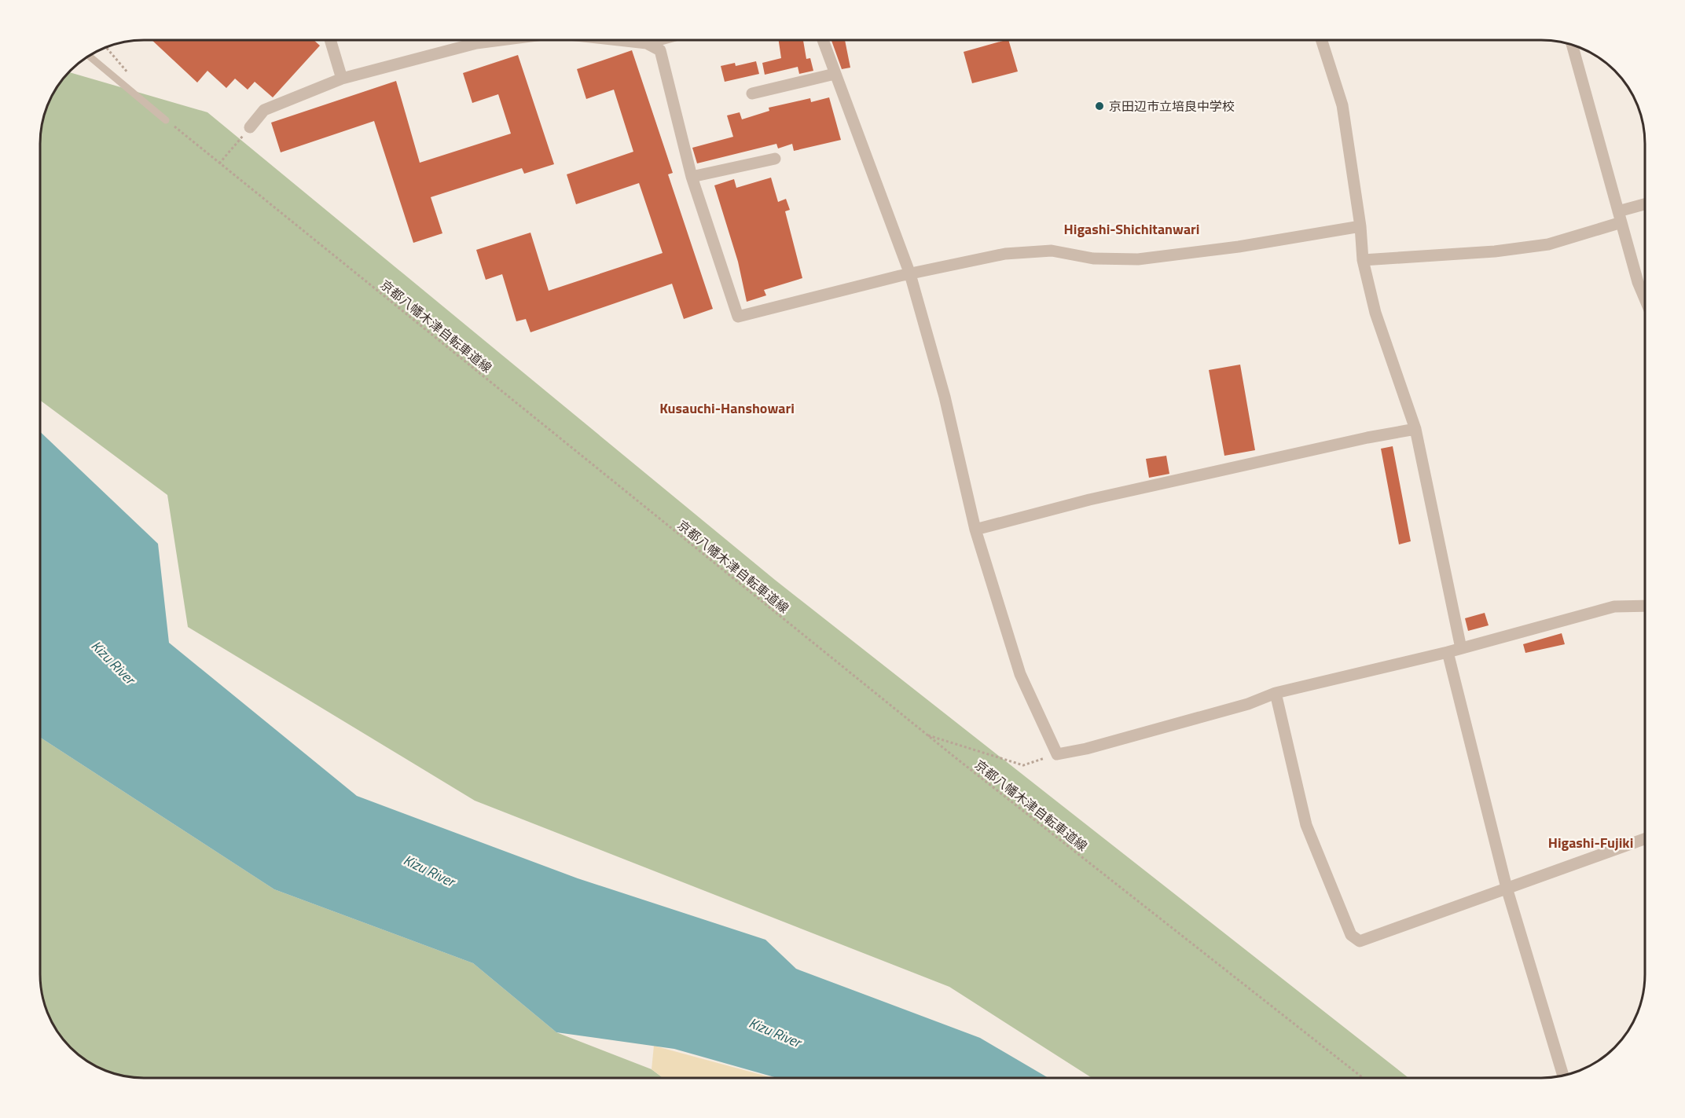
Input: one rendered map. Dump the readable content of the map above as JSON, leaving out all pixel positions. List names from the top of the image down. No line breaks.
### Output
{"streets":{"path":["京都八幡木津自転車道線"]},"districts":["Higashi-Shichitanwari","Kusauchi-Hanshowari","Higashi-Fujiki"],"water":["Kizu River"],"places":["京田辺市立培良中学校"]}
